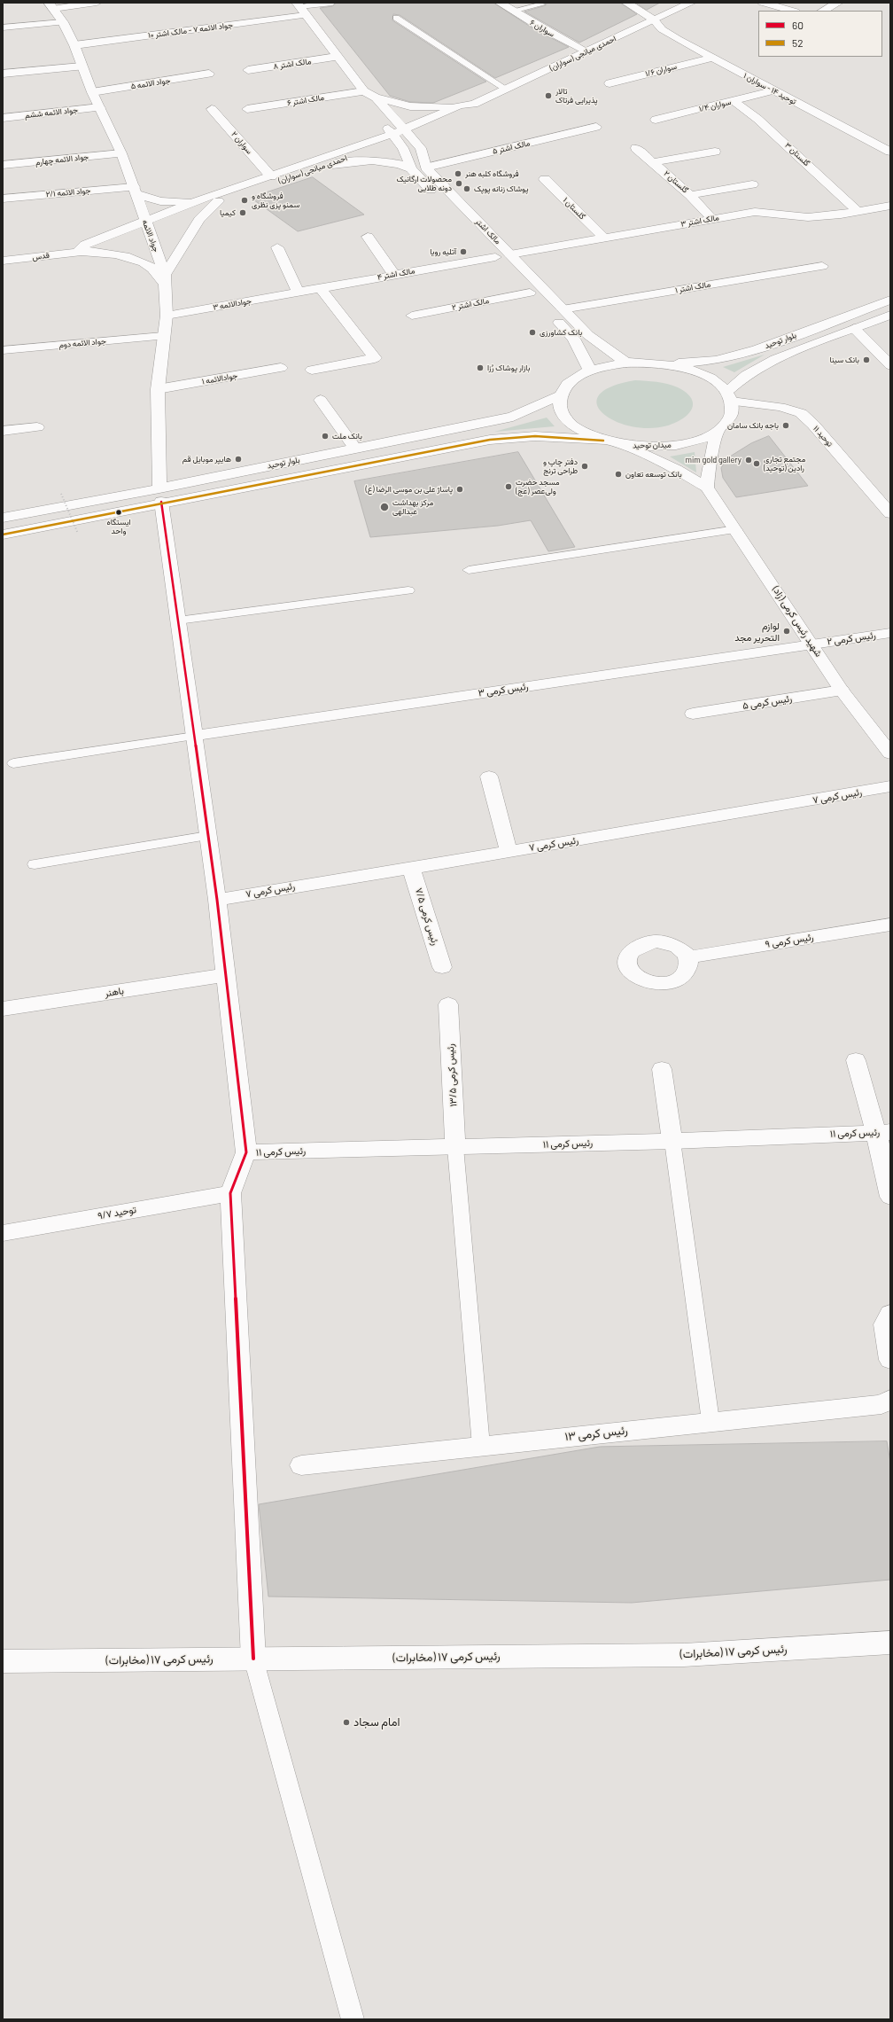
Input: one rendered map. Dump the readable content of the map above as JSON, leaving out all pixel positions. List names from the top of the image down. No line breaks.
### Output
{"streets":{"street":["سواران ۶","جواد الائمه ۷ - مالک اشتر ۱۰","احمدی میانجی (سواران)","مالک اشتر ۸","سواران ۱/۶","جواد الائمه ۵","توحید ۱۴ - سواران ۱","مالک اشتر ۶","سواران ۱/۴","جواد الائمه ششم","سواران ۲","مالک اشتر ۵","گلستان ۳","جواد الائمه چهارم","گلستان ۲","جواد الائمه ۲/۱","گلستان ۱","مالک اشتر ۳","مالک اشتر","جواد الائمه","قدس","مالک اشتر ۴","مالک اشتر ۱","جوادالائمه ۳","مالک اشتر ۲","بلوار توحید","جواد الائمه دوم","جوادالائمه ۱","توحید ۱۱","میدان توحید","شهید رئیس کرمی (زاد)","رئیس کرمی ۲","رئیس کرمی ۳","رئیس کرمی ۵","رئیس کرمی ۷","رئیس کرمی ۷/۵","رئیس کرمی ۹","باهنر","رئیس کرمی ۱۳/۵","رئیس کرمی ۱۱","توحید ۹/۷","رئیس کرمی ۱۳","رئیس کرمی ۱۷ (مخابرات)"]},"crossings":[["سواران ۶","احمدی میانجی (سواران)"],["جواد الائمه ۷ - مالک اشتر ۱۰","مالک اشتر"],["جواد الائمه ۷ - مالک اشتر ۱۰","جواد الائمه"],["احمدی میانجی (سواران)","توحید ۱۴ - سواران ۱"],["احمدی میانجی (سواران)","سواران ۲"],["احمدی میانجی (سواران)","مالک اشتر"],["احمدی میانجی (سواران)","جواد الائمه"],["احمدی میانجی (سواران)","قدس"],["مالک اشتر ۸","مالک اشتر"],["سواران ۱/۶","توحید ۱۴ - سواران ۱"],["جواد الائمه ۵","جواد الائمه"],["توحید ۱۴ - سواران ۱","سواران ۱/۴"],["مالک اشتر ۶","مالک اشتر"],["سواران ۱/۴","گلستان ۳"],["جواد الائمه ششم","جواد الائمه"],["مالک اشتر ۵","مالک اشتر"],["گلستان ۳","مالک اشتر ۳"],["جواد الائمه چهارم","جواد الائمه"],["گلستان ۲","مالک اشتر ۳"],["جواد الائمه ۲/۱","جواد الائمه"],["گلستان ۱","مالک اشتر ۳"],["مالک اشتر ۳","مالک اشتر"],["مالک اشتر","مالک اشتر ۴"],["مالک اشتر","مالک اشتر ۱"],["جواد الائمه","قدس"],["جواد الائمه","جوادالائمه ۳"],["جواد الائمه","بلوار توحید"],["جواد الائمه","جواد الائمه دوم"],["جواد الائمه","جوادالائمه ۱"],["جواد الائمه","رئیس کرمی ۳"],["جواد الائمه","رئیس کرمی ۷"],["جواد الائمه","باهنر"],["جواد الائمه","رئیس کرمی ۱۱"],["مالک اشتر ۴","جوادالائمه ۳"],["بلوار توحید","توحید ۱۱"],["بلوار توحید","میدان توحید"],["توحید ۱۱","میدان توحید"],["شهید رئیس کرمی (زاد)","رئیس کرمی ۲"],["شهید رئیس کرمی (زاد)","رئیس کرمی ۳"],["شهید رئیس کرمی (زاد)","رئیس کرمی ۵"],["رئیس کرمی ۲","رئیس کرمی ۳"],["رئیس کرمی ۷","رئیس کرمی ۷/۵"],["رئیس کرمی ۱۳/۵","رئیس کرمی ۱۱"]],"places":["تالار پذیرایی فرتاک","فروشگاه کلبه هنر","محصولات ارگانیک دونه طلایی","پوشاک زنانه پوپک","فروشگاه و سمنو پزی نظری","کیمیا","آتلیه رویا","بانک کشاورزی","بانک سینا","بازار پوشاک رُزا","باجه بانک سامان","بانک ملت","هایپر موبایل قم","mim gold gallery","مجتمع تجاری رادین (توحید)","دفتر چاپ و طراحی ترنج","بانک توسعه تعاون","مسجد حضرت ولی‌عصر (عج)","پاساژ علی بن موسی الرضا (ع)","مرکز بهداشت عبدالهی","ایستگاه واحد","لوازم التحریر مجد","امام سجاد"],"lines":["transit line 52","transit line 60"],"legend":["60","52"]}
